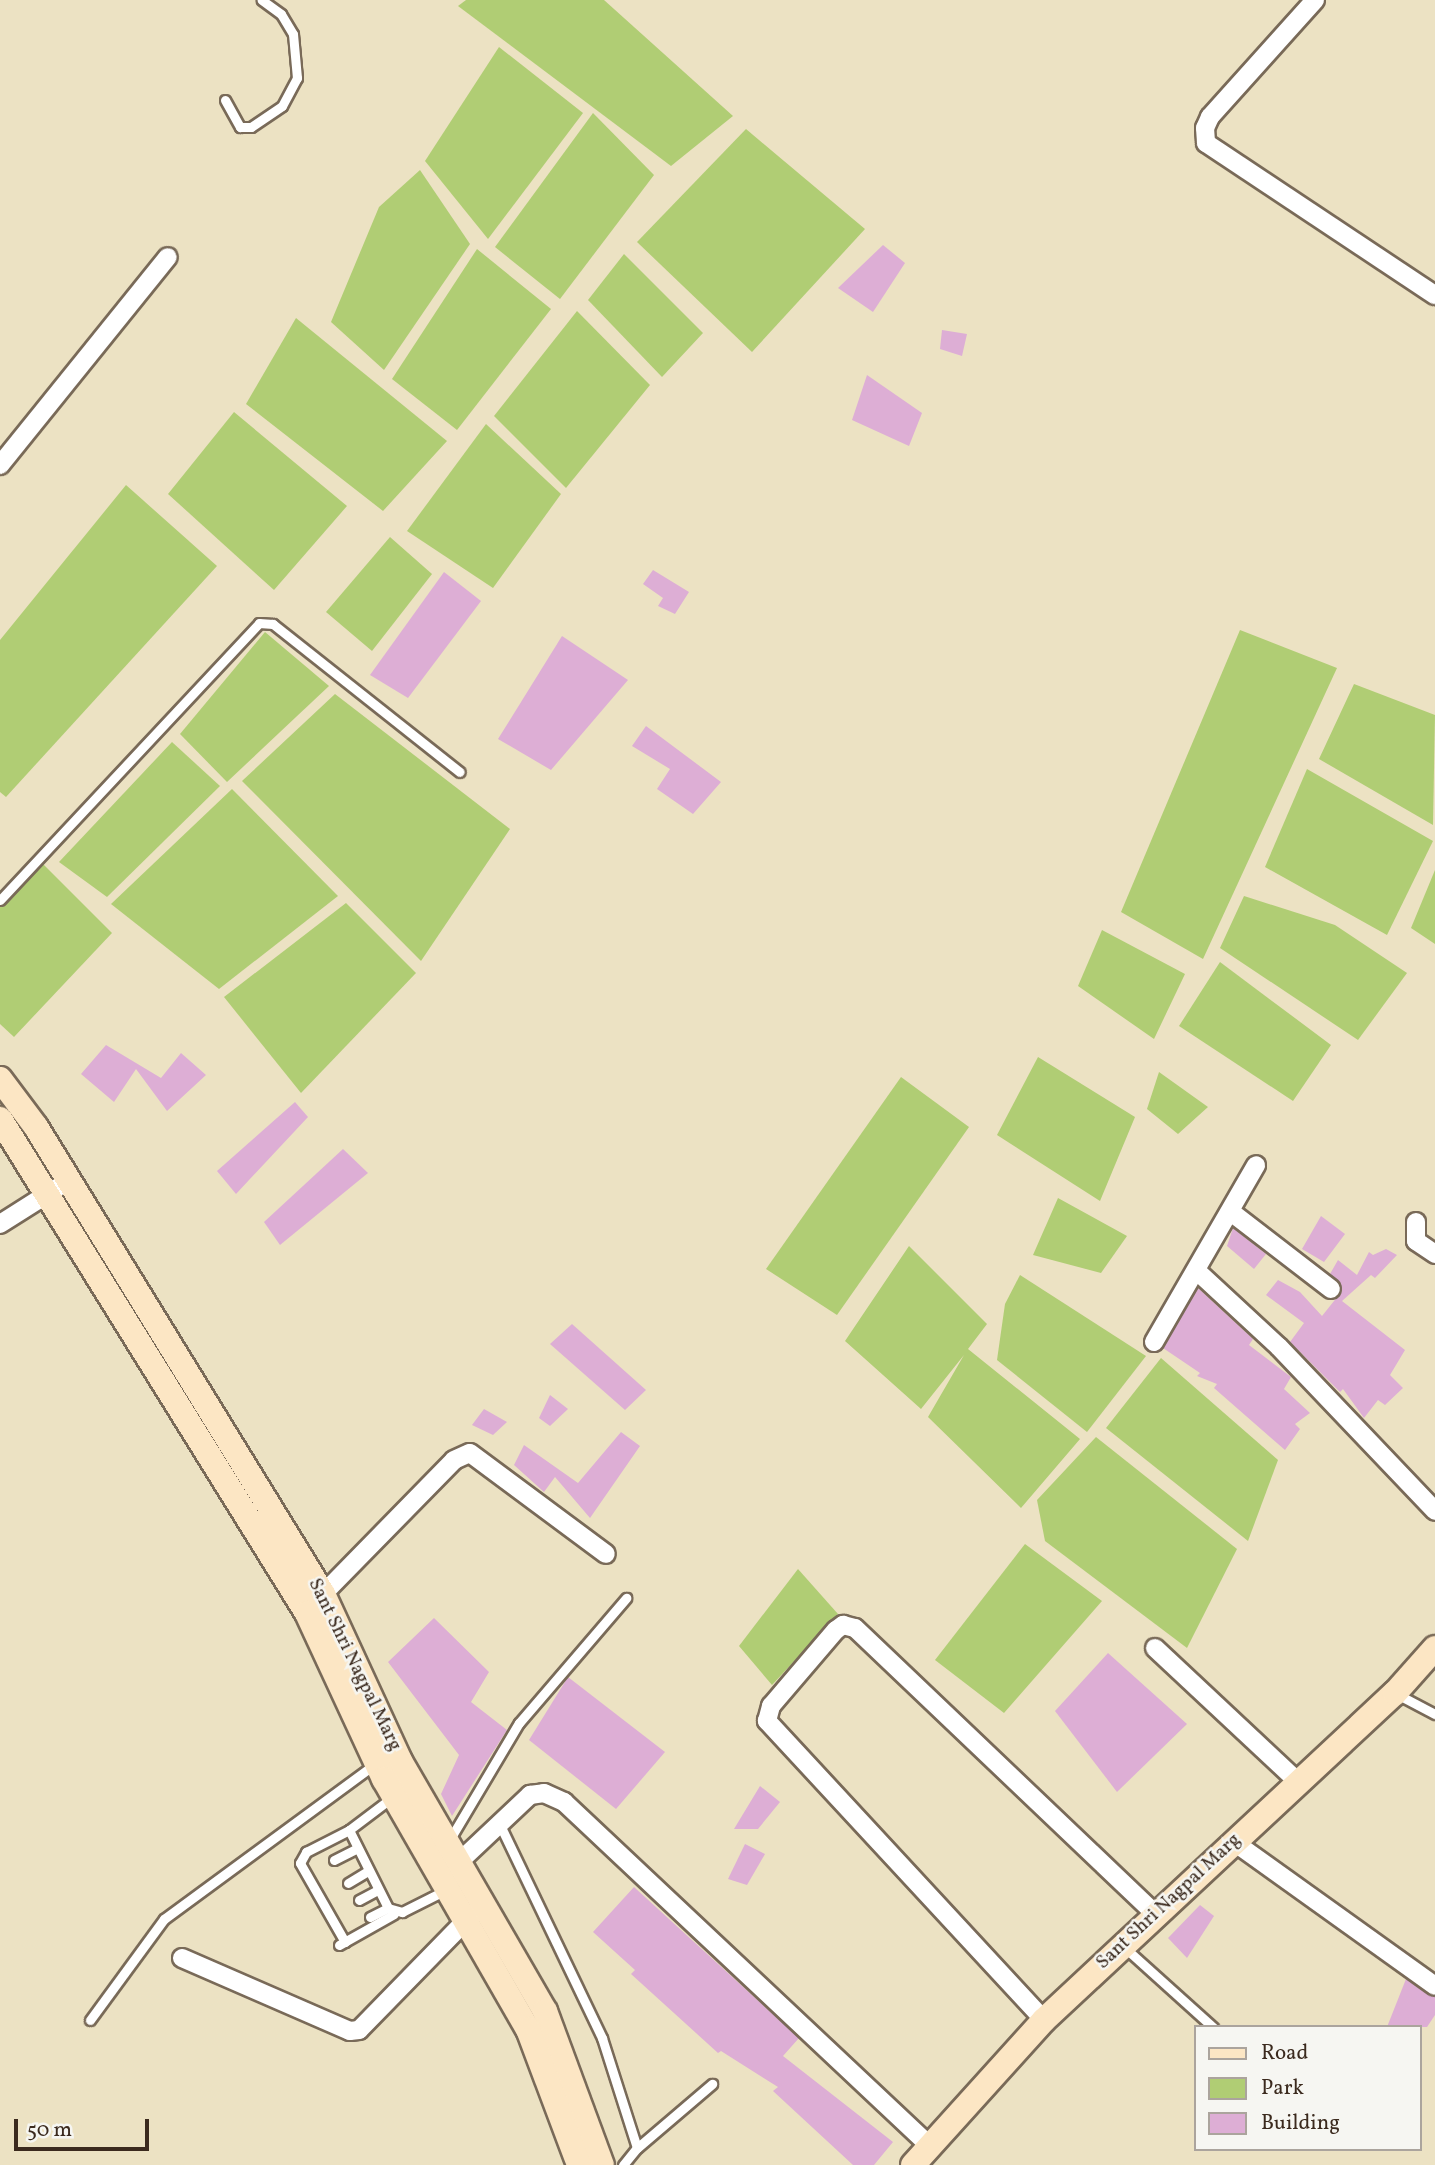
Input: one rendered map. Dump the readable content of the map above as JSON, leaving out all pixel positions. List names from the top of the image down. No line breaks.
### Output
{"streets":{"street":["Sant Shri Nagpal Marg"]},"legend":["Road","Park","Building"],"scale_bar":"50 m"}
